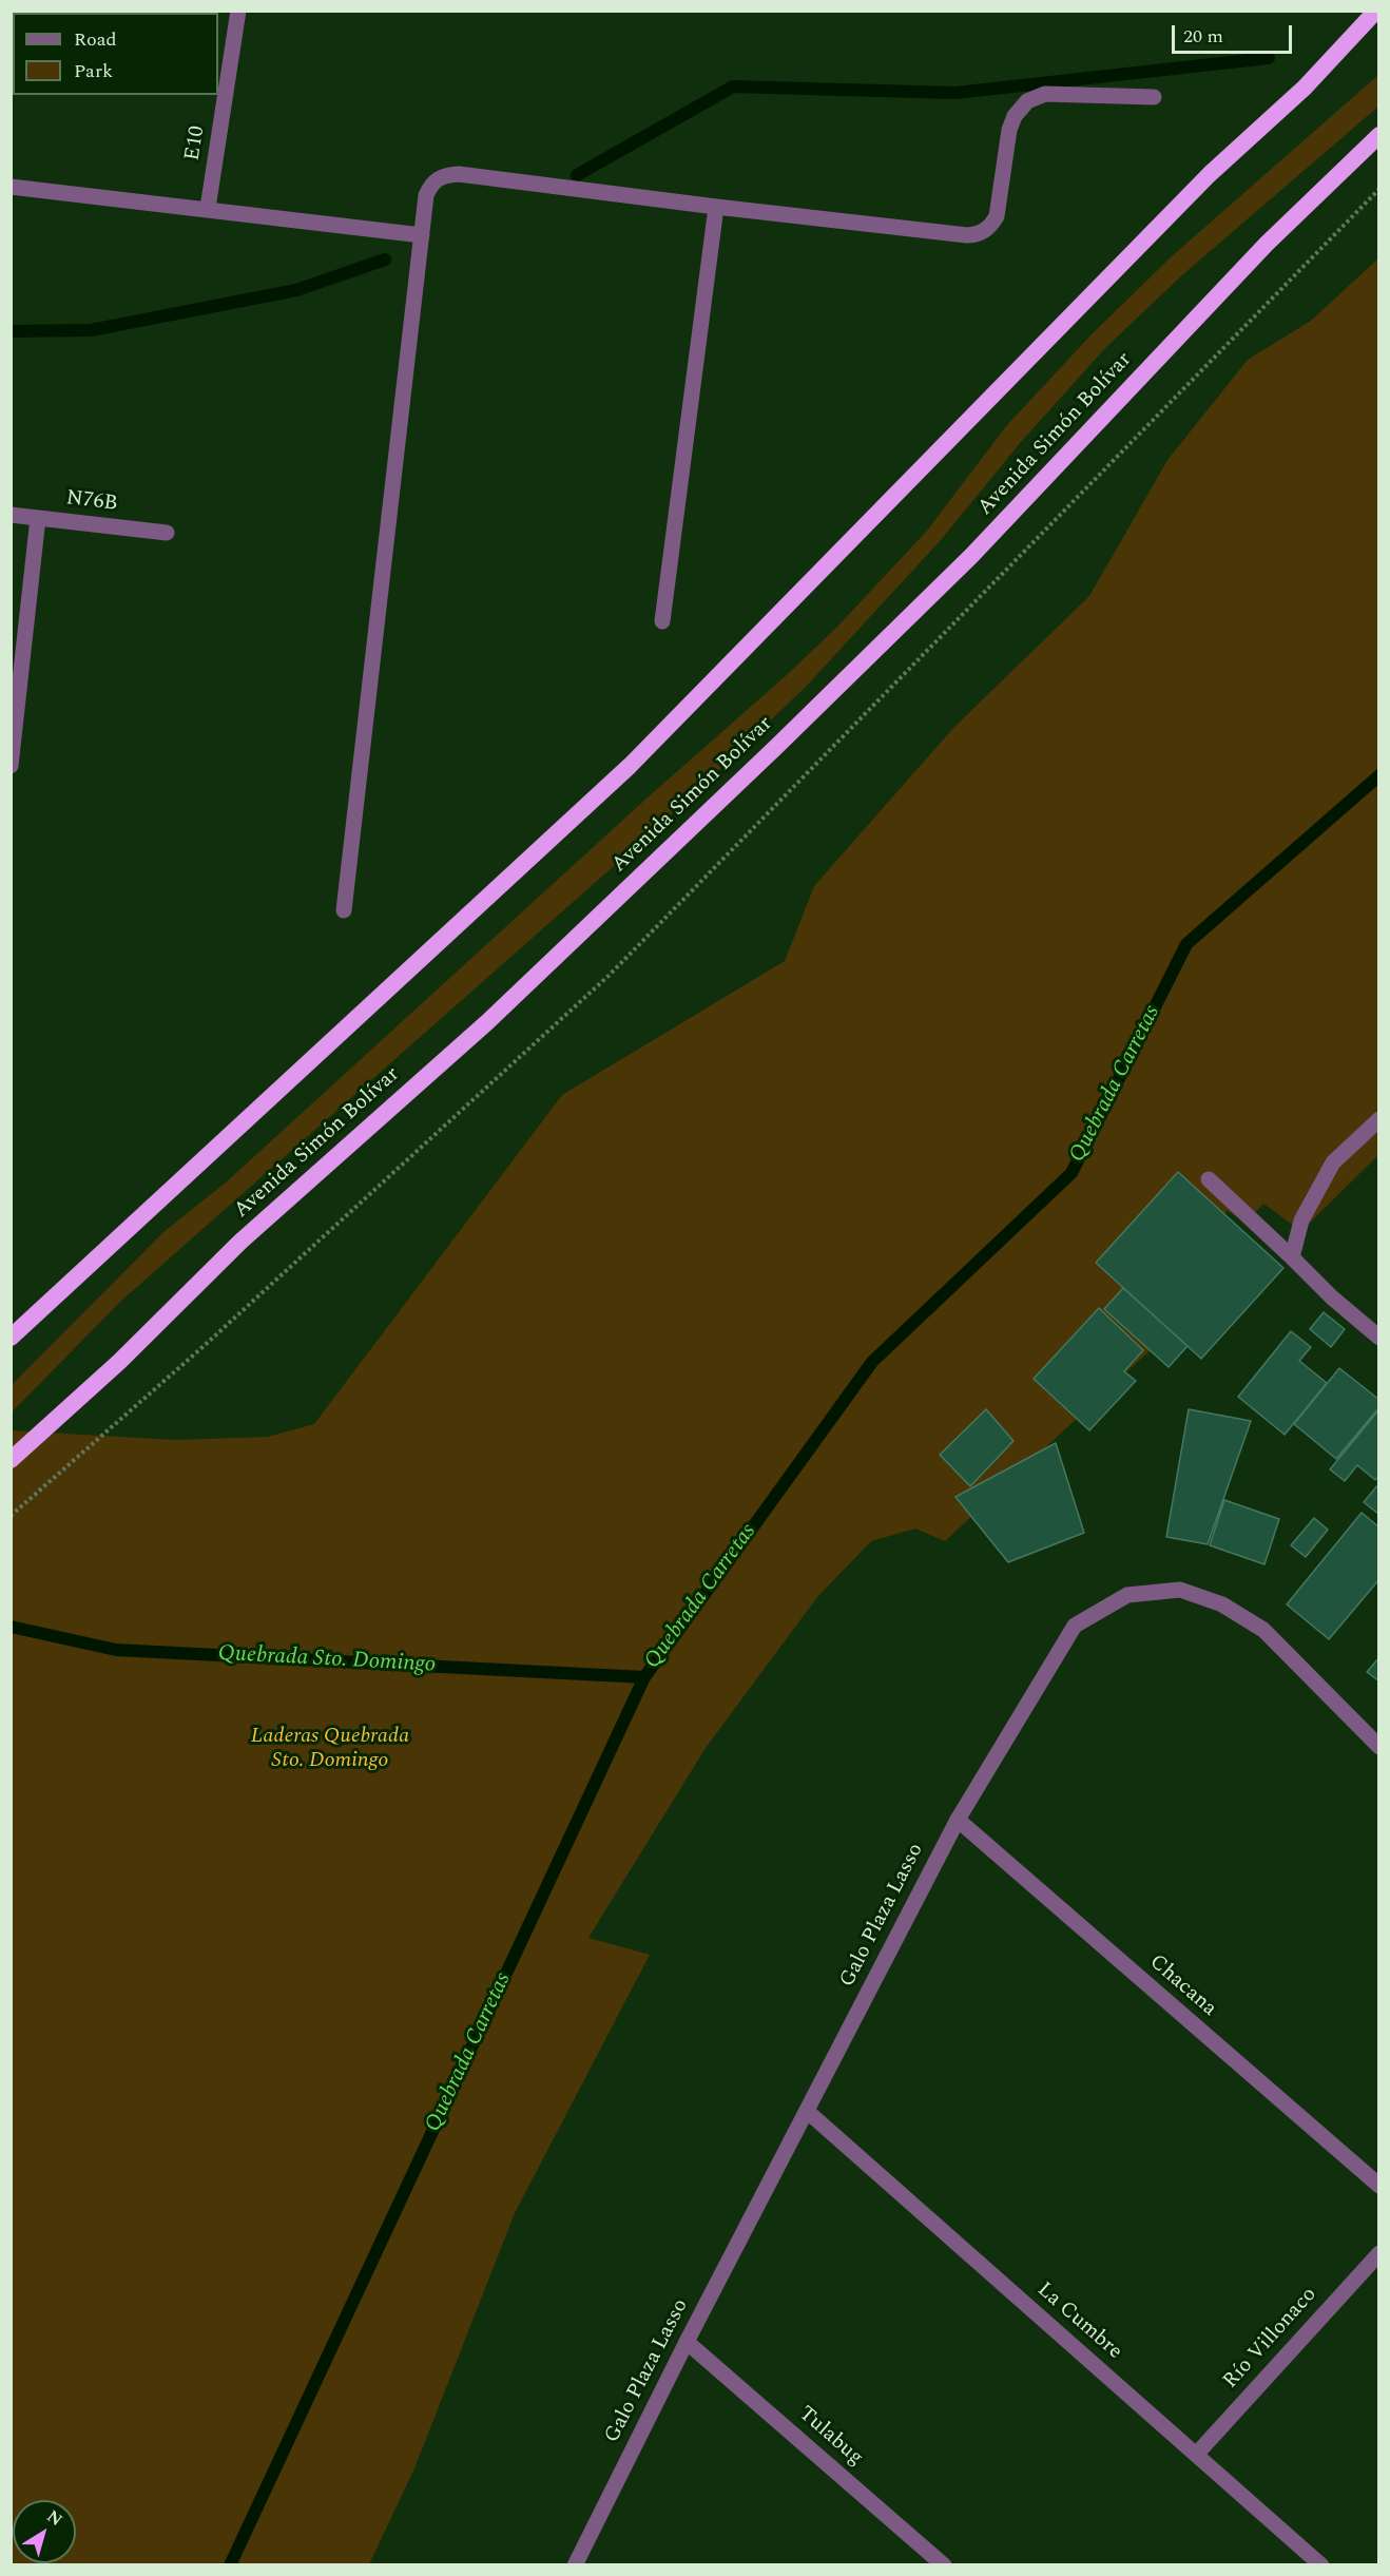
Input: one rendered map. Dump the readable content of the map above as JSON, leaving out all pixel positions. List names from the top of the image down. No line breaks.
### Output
{"streets":{"highway":["Avenida Simón Bolívar"],"street":["E10","N76B","Galo Plaza Lasso","Chacana","La Cumbre","Río Villonaco","Tulabug"]},"crossings":[["Galo Plaza Lasso","Chacana"],["Galo Plaza Lasso","La Cumbre"],["Galo Plaza Lasso","Tulabug"],["La Cumbre","Río Villonaco"]],"water":["Quebrada Carretas","Quebrada Sto. Domingo"],"parks":["Laderas Quebrada Sto. Domingo"],"legend":["Road","Park"],"scale_bar":"20 m","north":"top right"}
